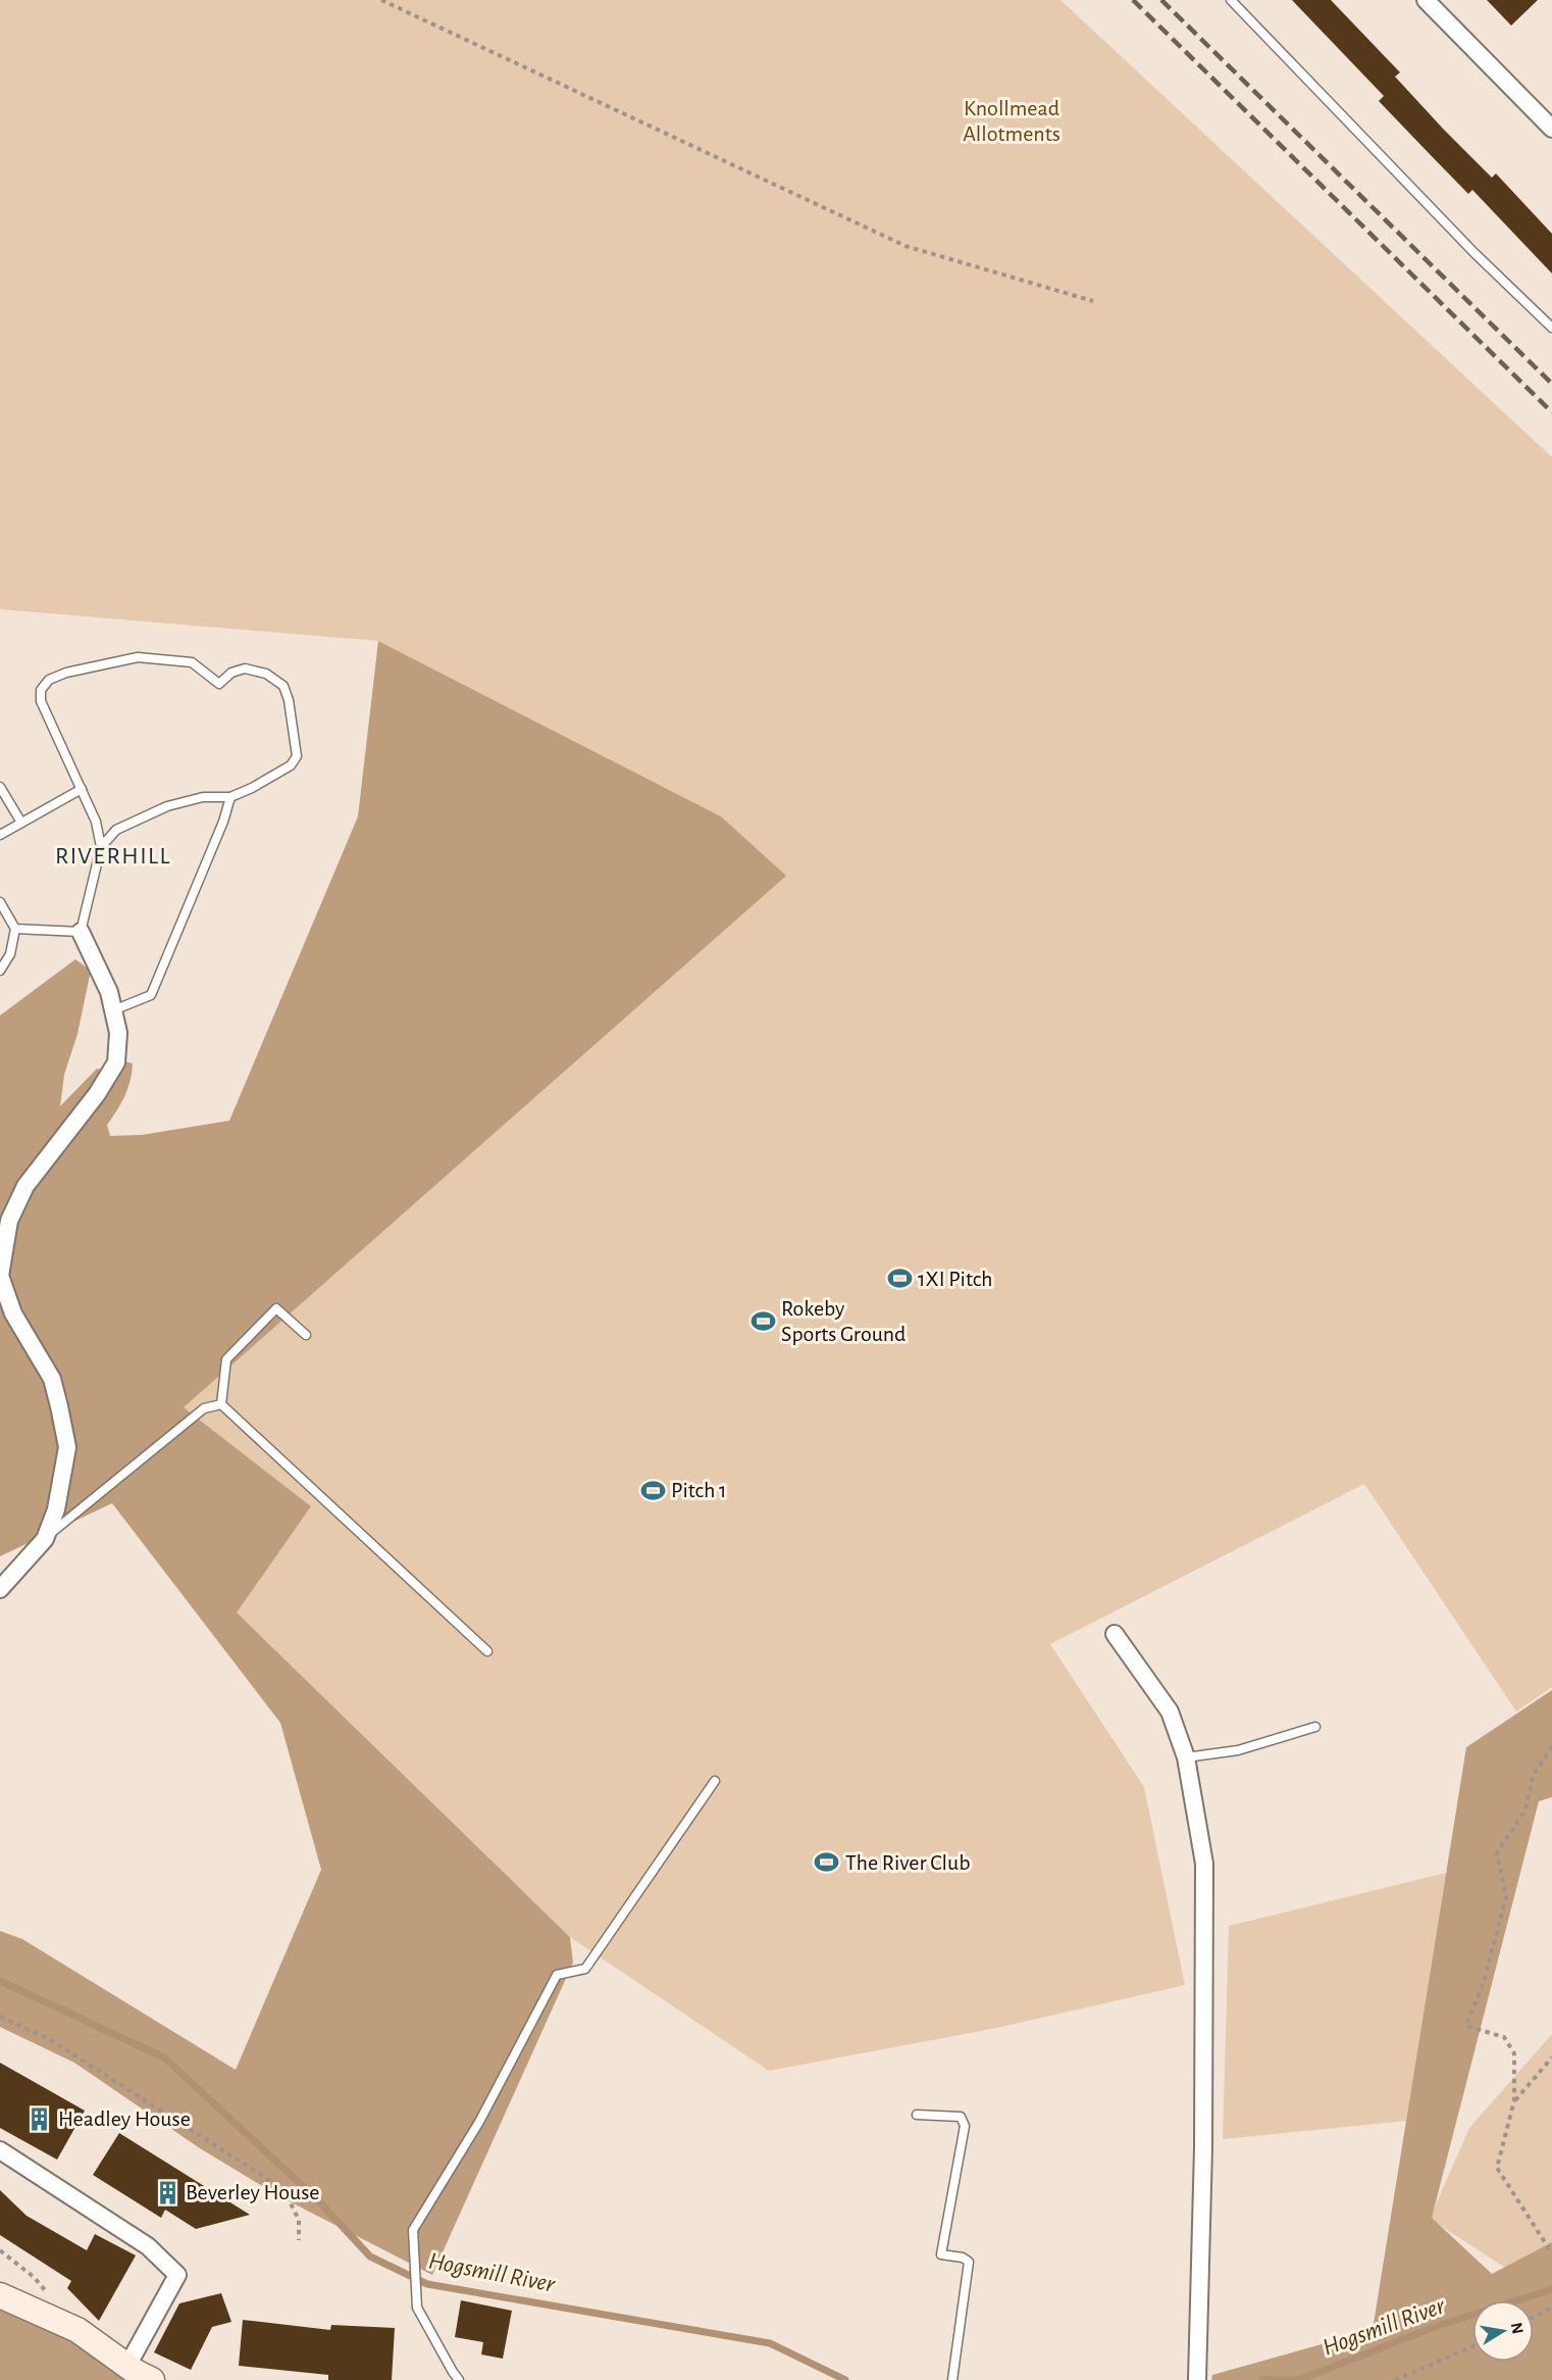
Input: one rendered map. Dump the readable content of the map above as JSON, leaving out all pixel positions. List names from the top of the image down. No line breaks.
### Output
{"districts":["RIVERHILL"],"water":["Hogsmill River"],"parks":["Knollmead Allotments"],"places":{"sports":["1XI Pitch","Rokeby Sports Ground","Pitch 1","The River Club"],"building":["Headley House","Beverley House"]},"north":"right"}
